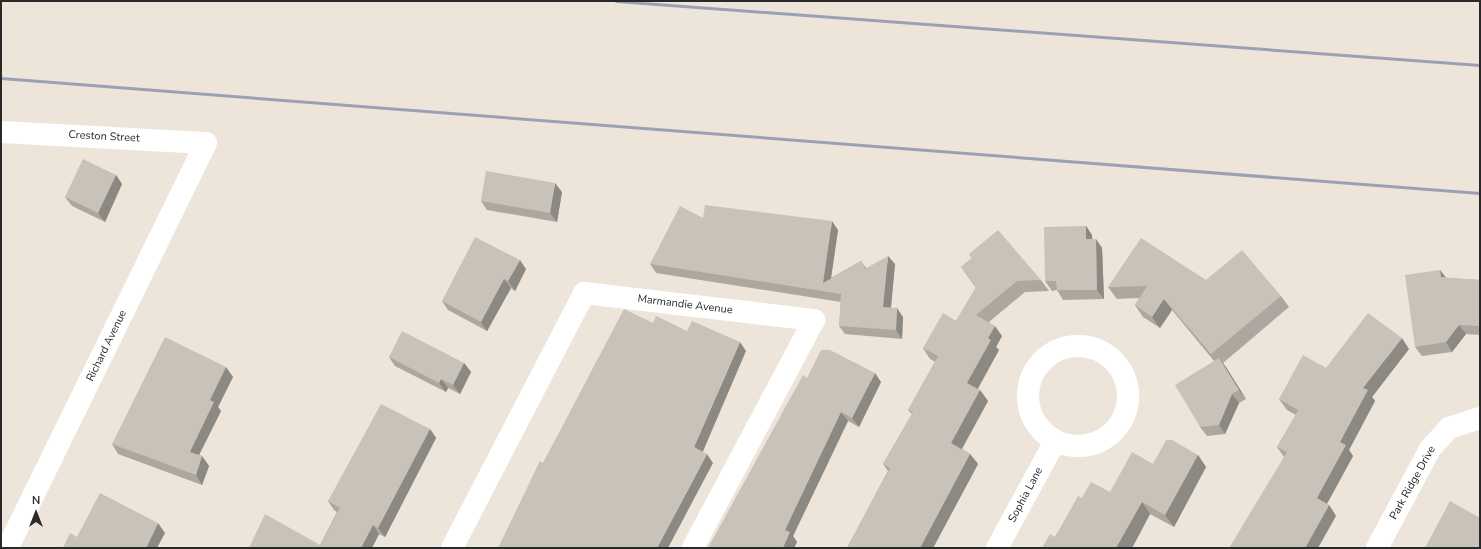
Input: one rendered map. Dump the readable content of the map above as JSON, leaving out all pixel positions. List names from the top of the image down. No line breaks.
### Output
{"streets":{"street":["Creston Street","Marmandie Avenue","Richard Avenue","Park Ridge Drive","Sophia Lane"]},"crossings":[["Creston Street","Richard Avenue"]],"north":"top"}
